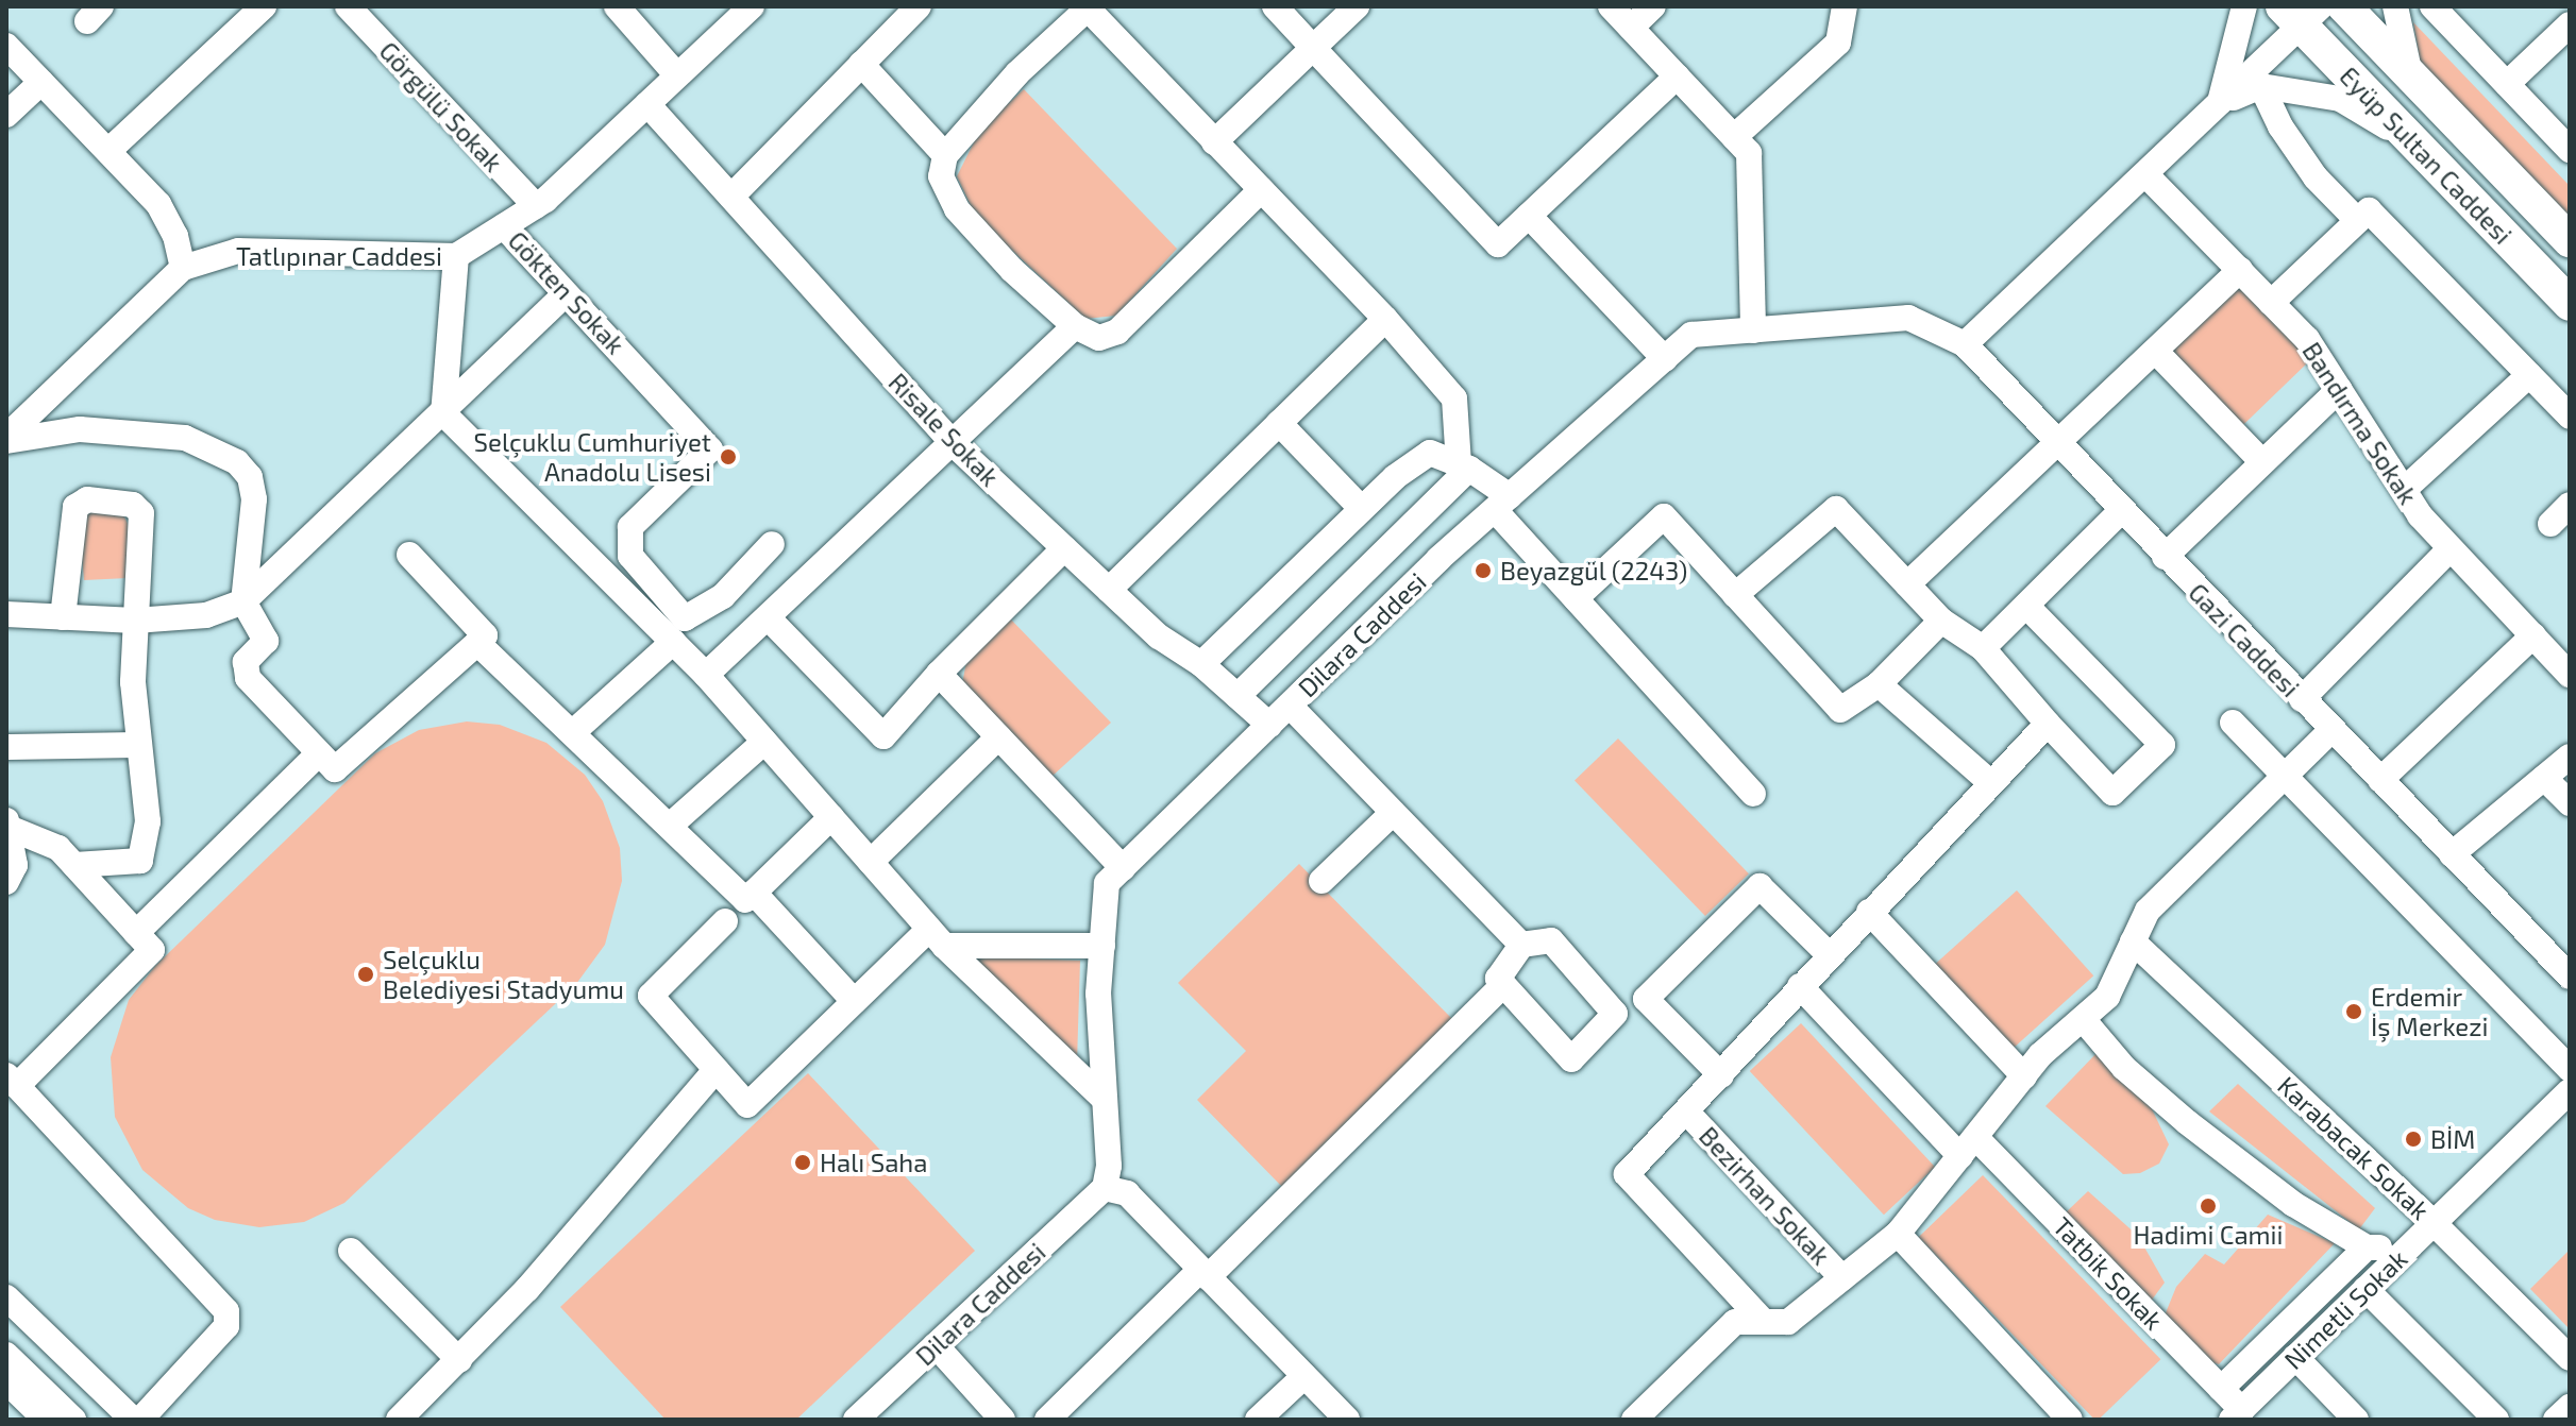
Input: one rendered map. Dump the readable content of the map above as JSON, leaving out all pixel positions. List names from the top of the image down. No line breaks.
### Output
{"streets":{"main road":["Eyüp Sultan Caddesi"],"street":["Görgülü Sokak","Tatlıpınar Caddesi","Gökten Sokak","Bandırma Sokak","Risale Sokak","Dilara Caddesi","Gazi Caddesi","Karabacak Sokak","Bezirhan Sokak","Tatbik Sokak","Nimetli Sokak"]},"crossings":[["Görgülü Sokak","Tatlıpınar Caddesi"],["Tatlıpınar Caddesi","Gökten Sokak"],["Tatlıpınar Caddesi","Risale Sokak"],["Risale Sokak","Dilara Caddesi"],["Dilara Caddesi","Gazi Caddesi"],["Karabacak Sokak","Nimetli Sokak"],["Tatbik Sokak","Nimetli Sokak"]],"places":["Selçuklu Cumhuriyet Anadolu Lisesi","Beyazgül (2243)","Selçuklu Belediyesi Stadyumu","Erdemir İş Merkezi","BİM","Halı Saha","Hadimi Camii"]}
